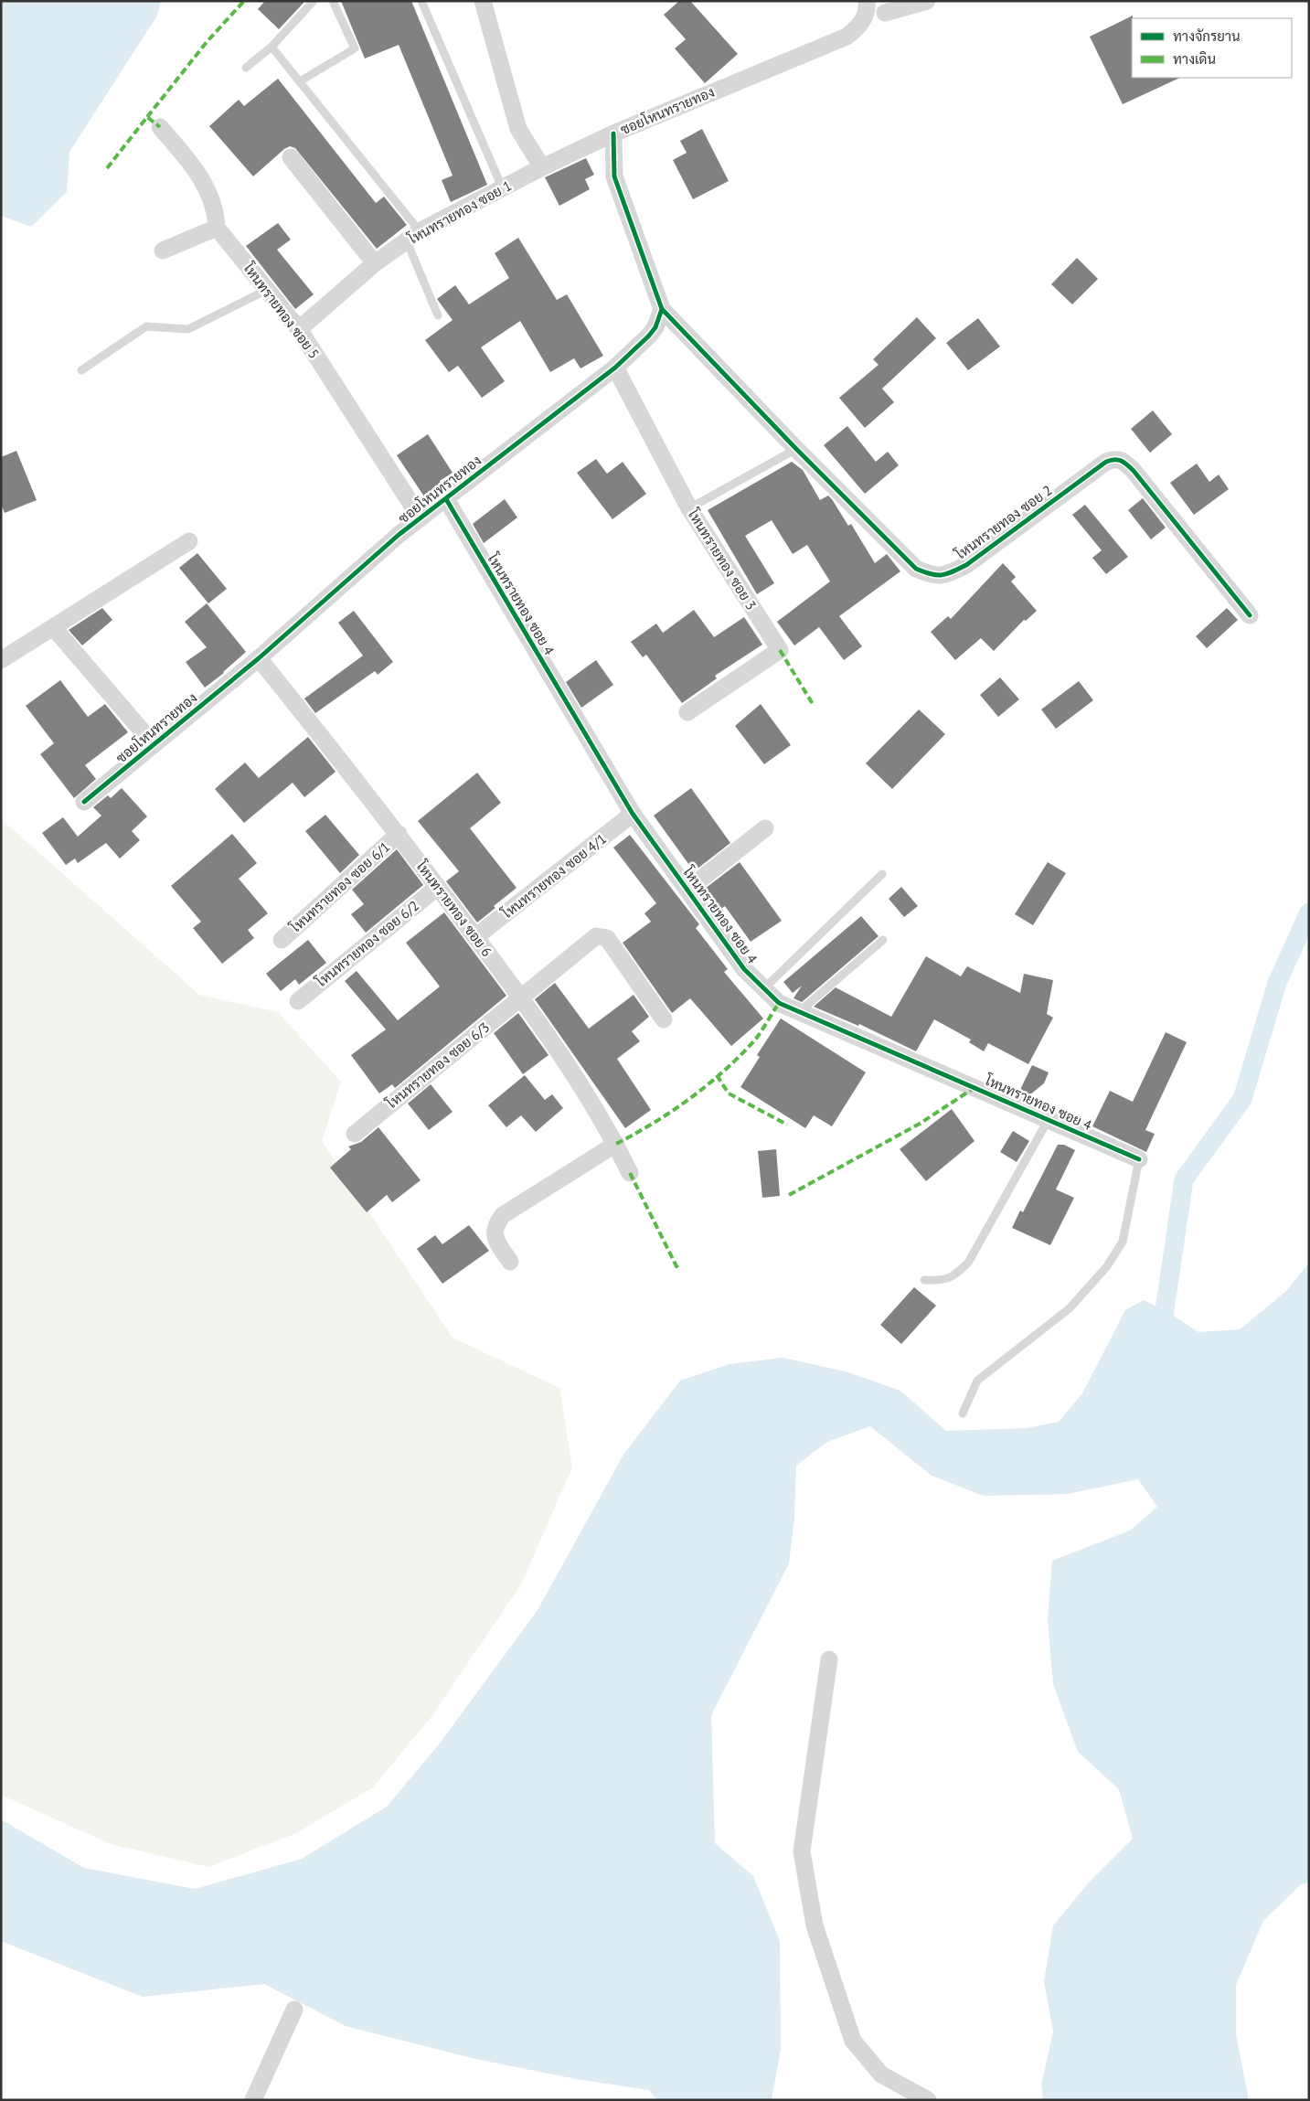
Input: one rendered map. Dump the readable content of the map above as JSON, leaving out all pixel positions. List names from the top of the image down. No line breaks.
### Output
{"streets":{"street":["ซอยโหนทรายทอง","โหนทรายทอง ซอย 1","โหนทรายทอง ซอย 5","โหนทรายทอง ซอย 2","โหนทรายทอง ซอย 3","โหนทรายทอง ซอย 4","โหนทรายทอง ซอย 4/1","โหนทรายทอง ซอย 6/1","โหนทรายทอง ซอย 6","โหนทรายทอง ซอย 6/2","โหนทรายทอง ซอย 6/3"]},"crossings":[["ซอยโหนทรายทอง","โหนทรายทอง ซอย 1"],["ซอยโหนทรายทอง","โหนทรายทอง ซอย 5"],["ซอยโหนทรายทอง","โหนทรายทอง ซอย 2"],["ซอยโหนทรายทอง","โหนทรายทอง ซอย 3"],["ซอยโหนทรายทอง","โหนทรายทอง ซอย 4"],["ซอยโหนทรายทอง","โหนทรายทอง ซอย 6"],["โหนทรายทอง ซอย 1","โหนทรายทอง ซอย 5"],["โหนทรายทอง ซอย 4","โหนทรายทอง ซอย 4/1"],["โหนทรายทอง ซอย 4/1","โหนทรายทอง ซอย 6"],["โหนทรายทอง ซอย 6/1","โหนทรายทอง ซอย 6"],["โหนทรายทอง ซอย 6","โหนทรายทอง ซอย 6/2"],["โหนทรายทอง ซอย 6","โหนทรายทอง ซอย 6/3"]],"legend":["ทางจักรยาน","ทางเดิน"]}
